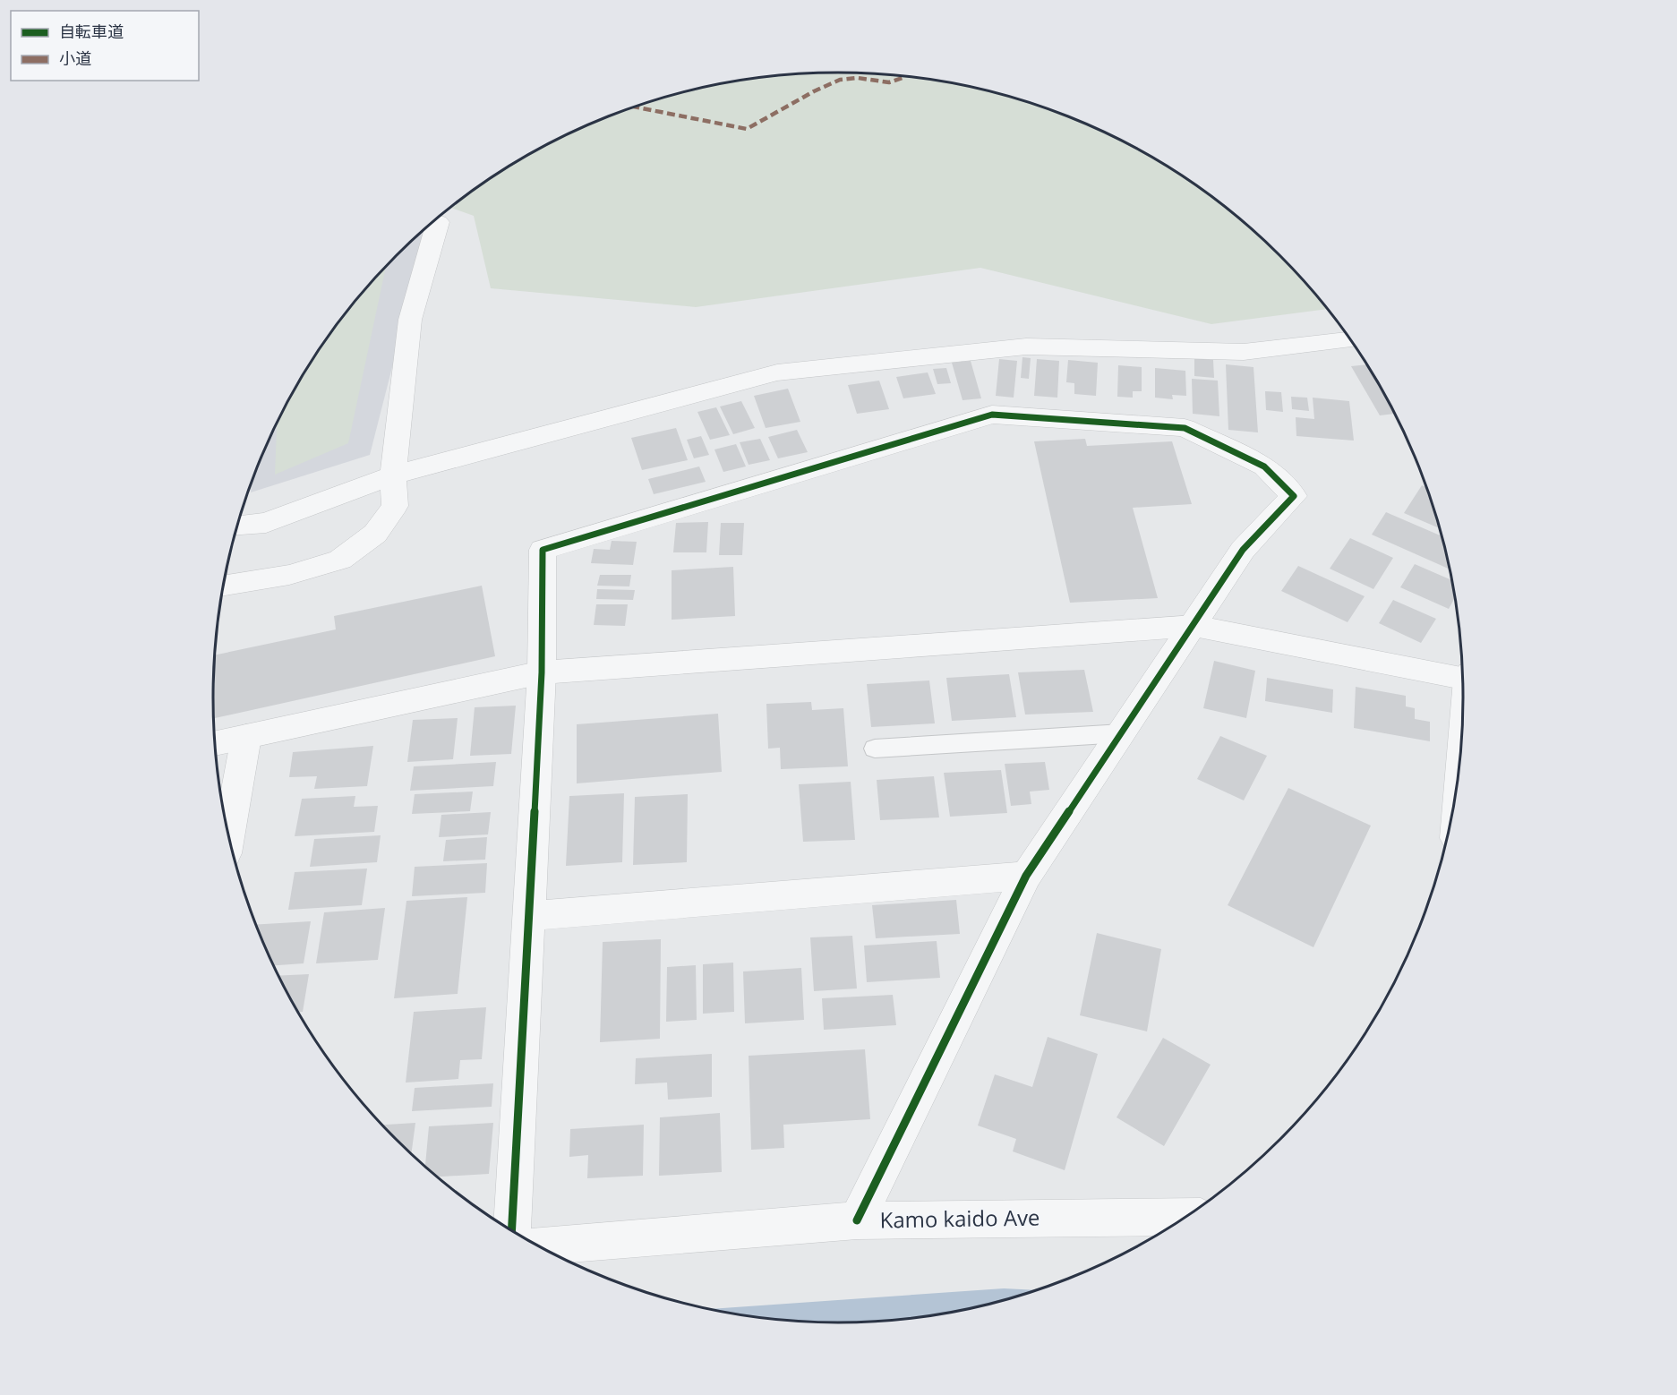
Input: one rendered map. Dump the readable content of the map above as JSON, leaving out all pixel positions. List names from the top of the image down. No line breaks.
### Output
{"streets":{"street":["Kamo kaido Ave"]},"legend":["自転車道","小道"]}
